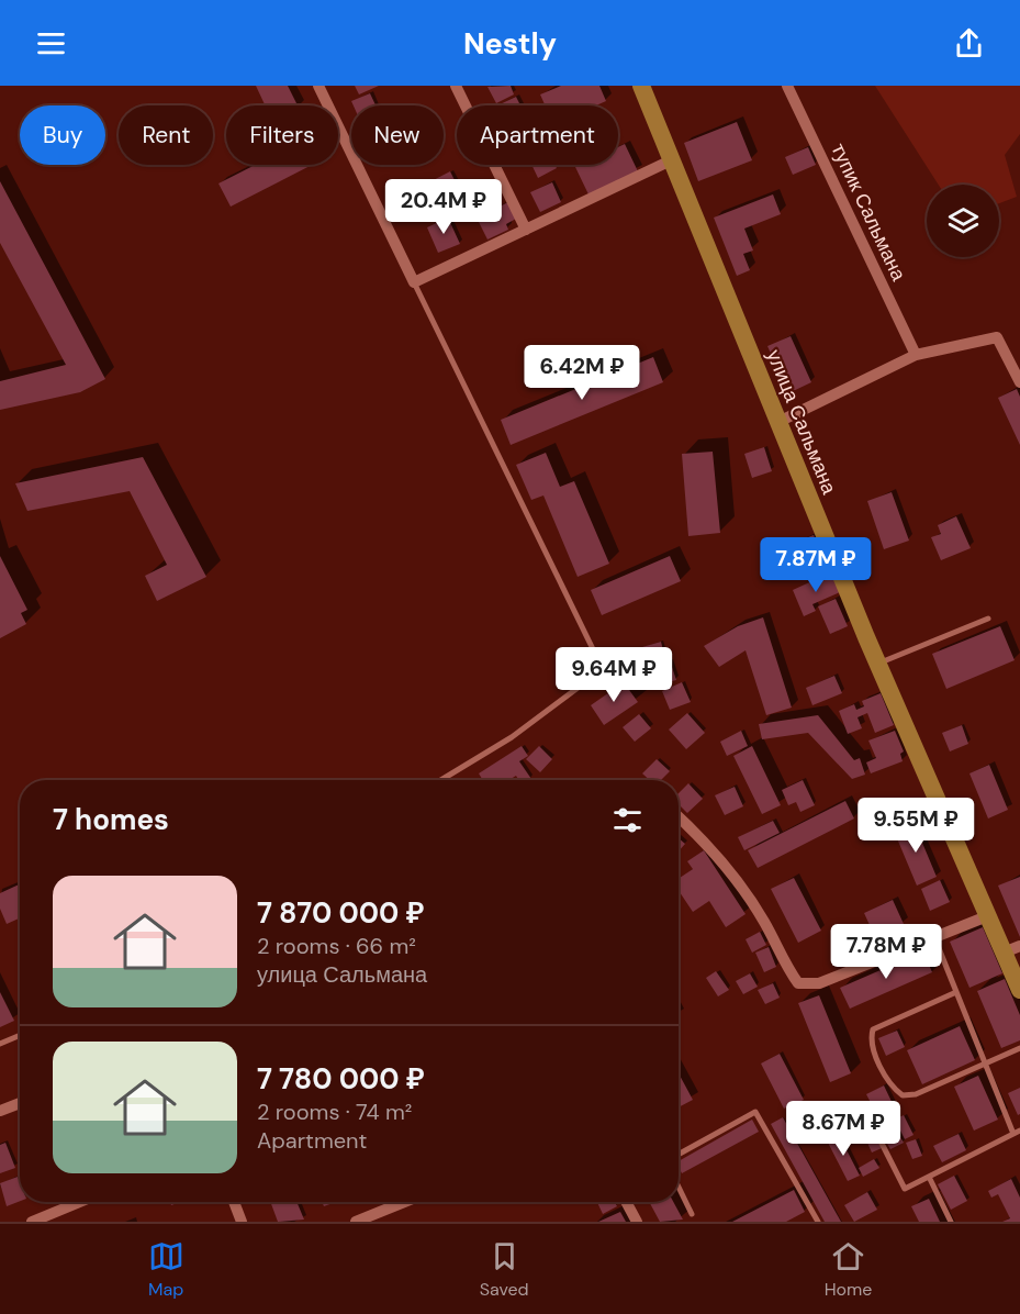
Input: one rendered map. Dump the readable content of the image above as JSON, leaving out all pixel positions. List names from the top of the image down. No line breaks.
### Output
{"streets":{"main road":["улица Сальмана"],"street":["тупик Сальмана"]},"page":{"header":"Nestly","chip":["Buy","Rent","Filters","New","Apartment"],"price":["20.4M ₽","6.42M ₽","7.87M ₽","9.64M ₽","9.55M ₽","7.78M ₽","8.67M ₽"],"heading":"7 homes","list":[{"name":"7 870 000 ₽","note":"2 rooms · 66 m² · улица Сальмана"},{"name":"7 780 000 ₽","note":"2 rooms · 74 m² · Apartment"}],"tabs":["Map","Saved","Home"]}}
